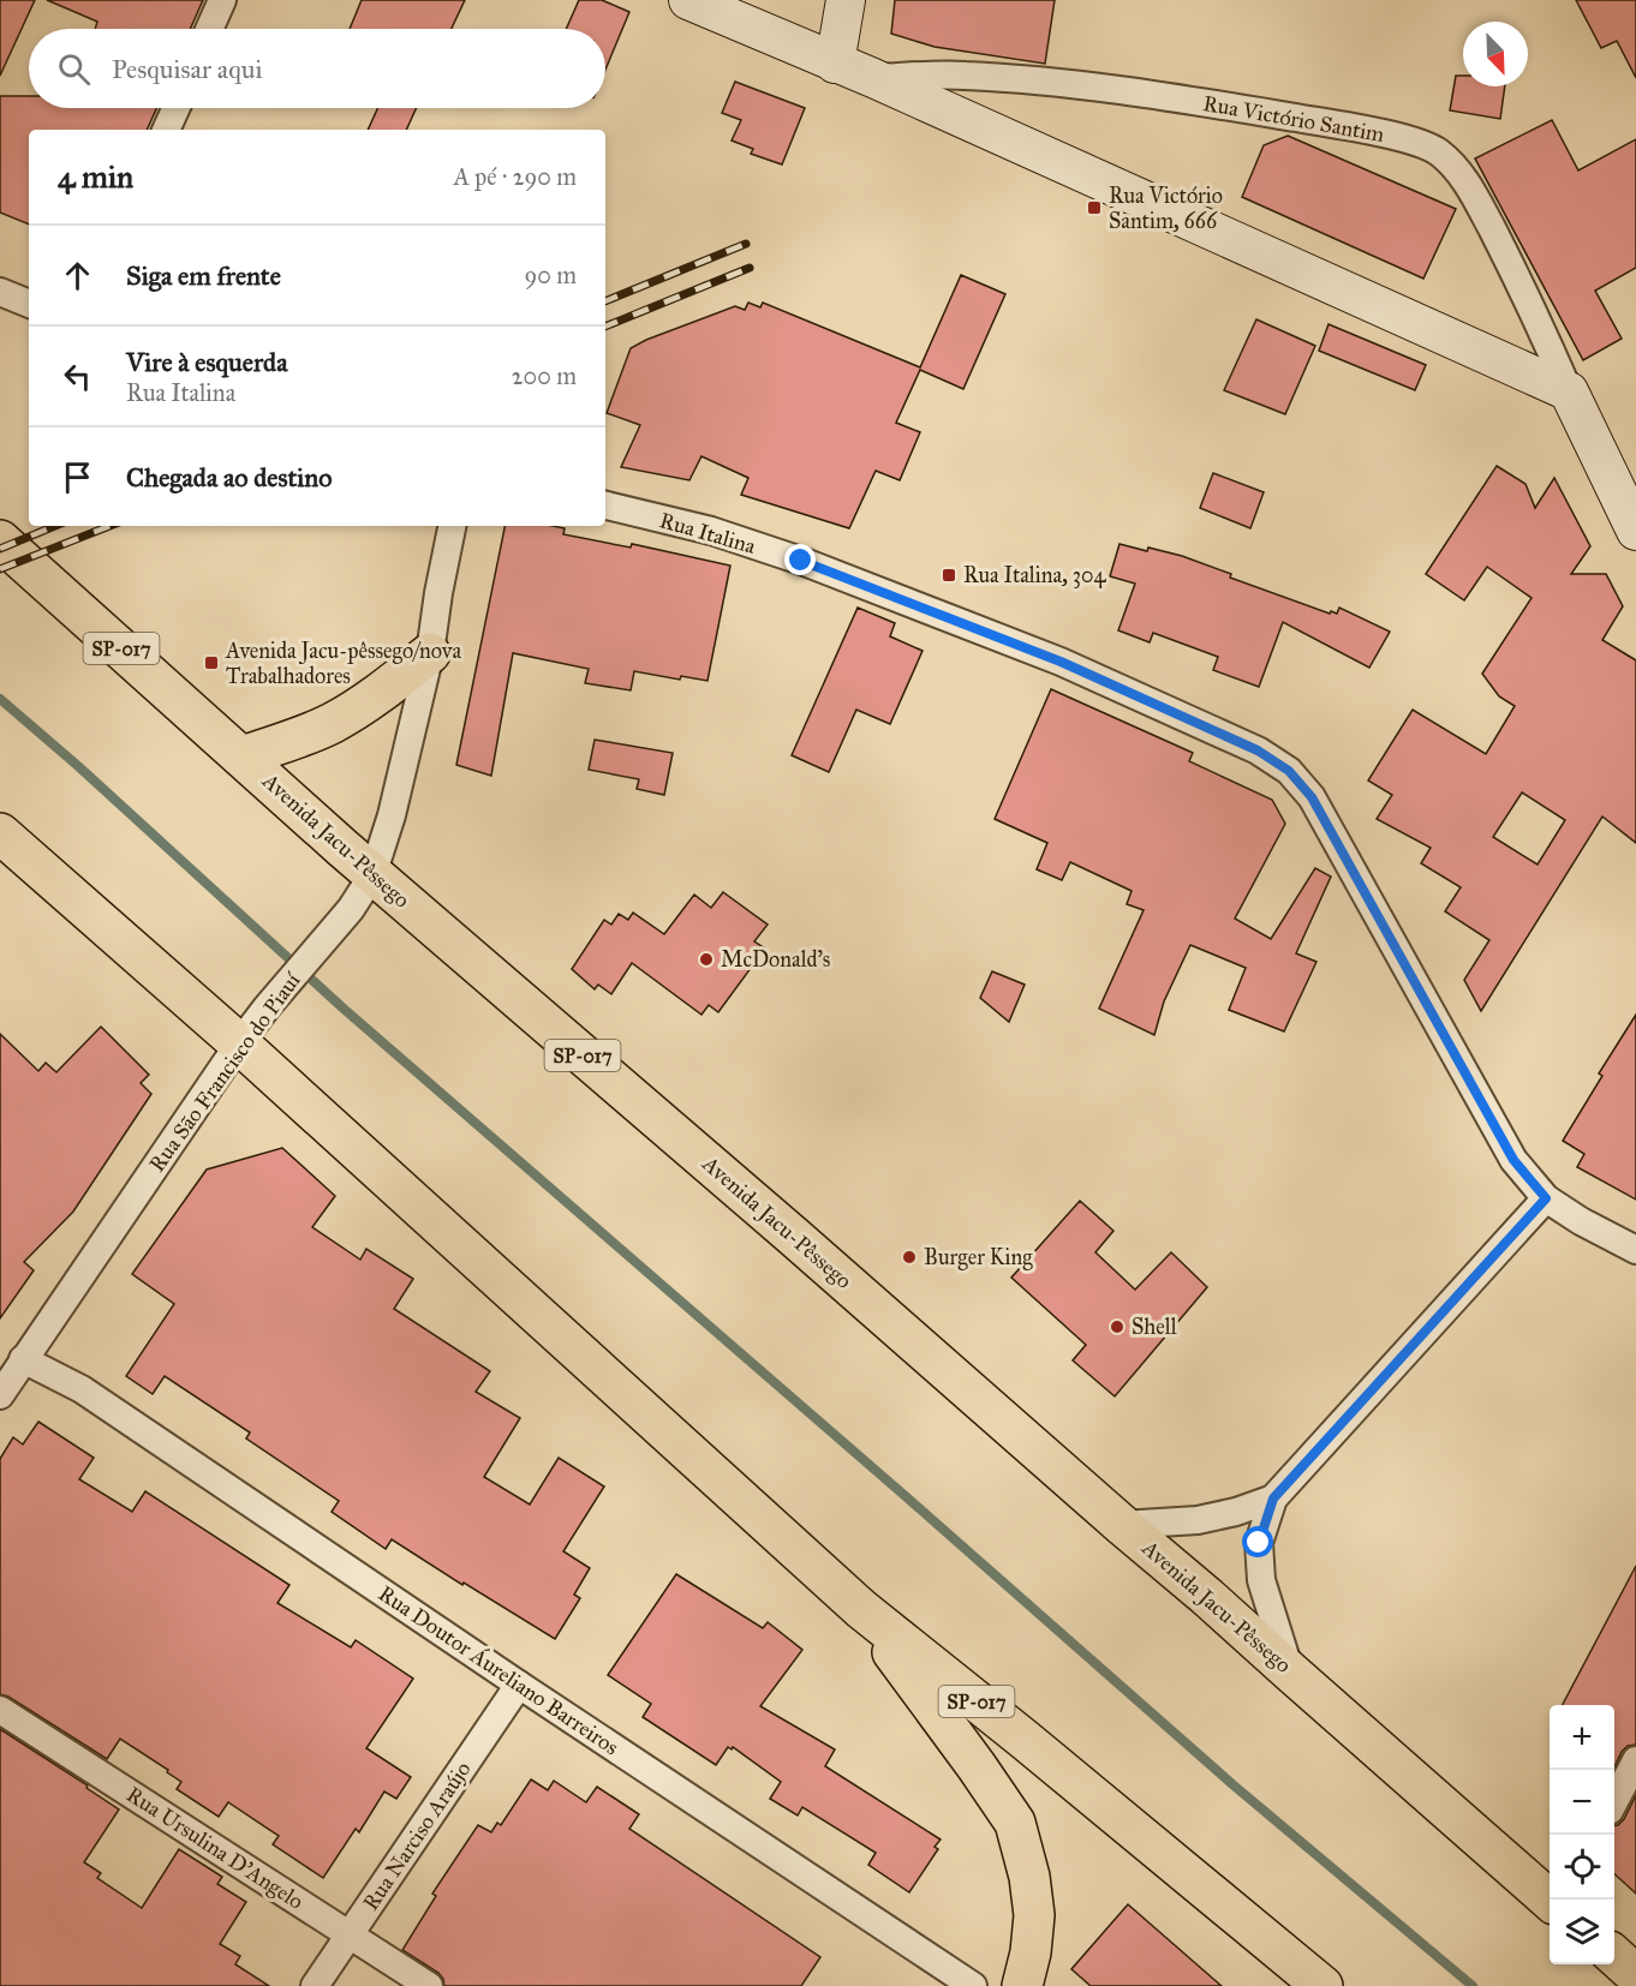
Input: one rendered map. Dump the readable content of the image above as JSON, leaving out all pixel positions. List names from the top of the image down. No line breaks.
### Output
{"streets":{"highway":["SP-017","Avenida Jacu-Pêssego"],"main road":["Rua Victório Santim"],"street":["Rua Italina","Rua São Francisco do Piauí","Rua Doutor Áureliano Barreiros","Rua Narciso Araújo","Rua Ursulina D'Angelo"]},"crossings":[["SP-017","Rua São Francisco do Piauí"],["Avenida Jacu-Pêssego","Rua São Francisco do Piauí"],["Rua São Francisco do Piauí","Rua Doutor Áureliano Barreiros"],["Rua Doutor Áureliano Barreiros","Rua Narciso Araújo"],["Rua Narciso Araújo","Rua Ursulina D'Angelo"]],"places":{"transit":["Rua Victório Santim, 666","Rua Italina, 304","Avenida Jacu-pêssego/nova Trabalhadores"],"other":["McDonald's","Burger King","Shell"]},"north":"bottom right","page":{"search":"Pesquisar aqui","heading":["4 min","A pé · 290 m"],"list":[["Siga em frente","90 m"],["Vire à esquerda","Rua Italina","200 m"],"Chegada ao destino"],"map_buttons":["+","−"]}}
